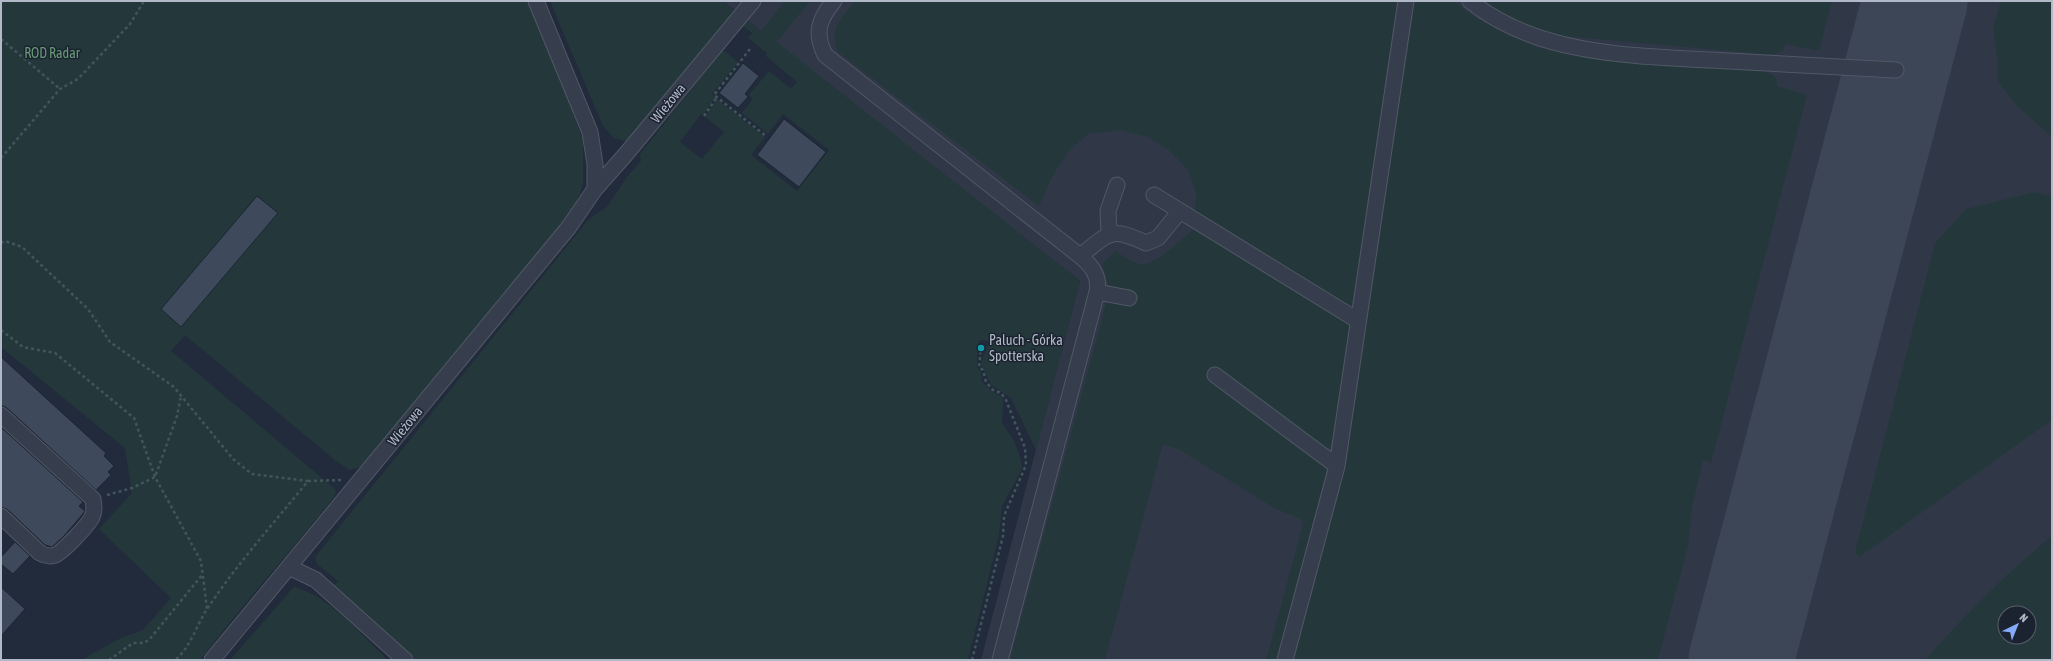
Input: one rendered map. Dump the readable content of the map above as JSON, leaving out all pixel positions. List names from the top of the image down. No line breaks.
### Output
{"streets":{"lane":["Wieżowa"]},"parks":["ROD Radar"],"places":["Paluch - Górka Spotterska"],"north":"top right"}
